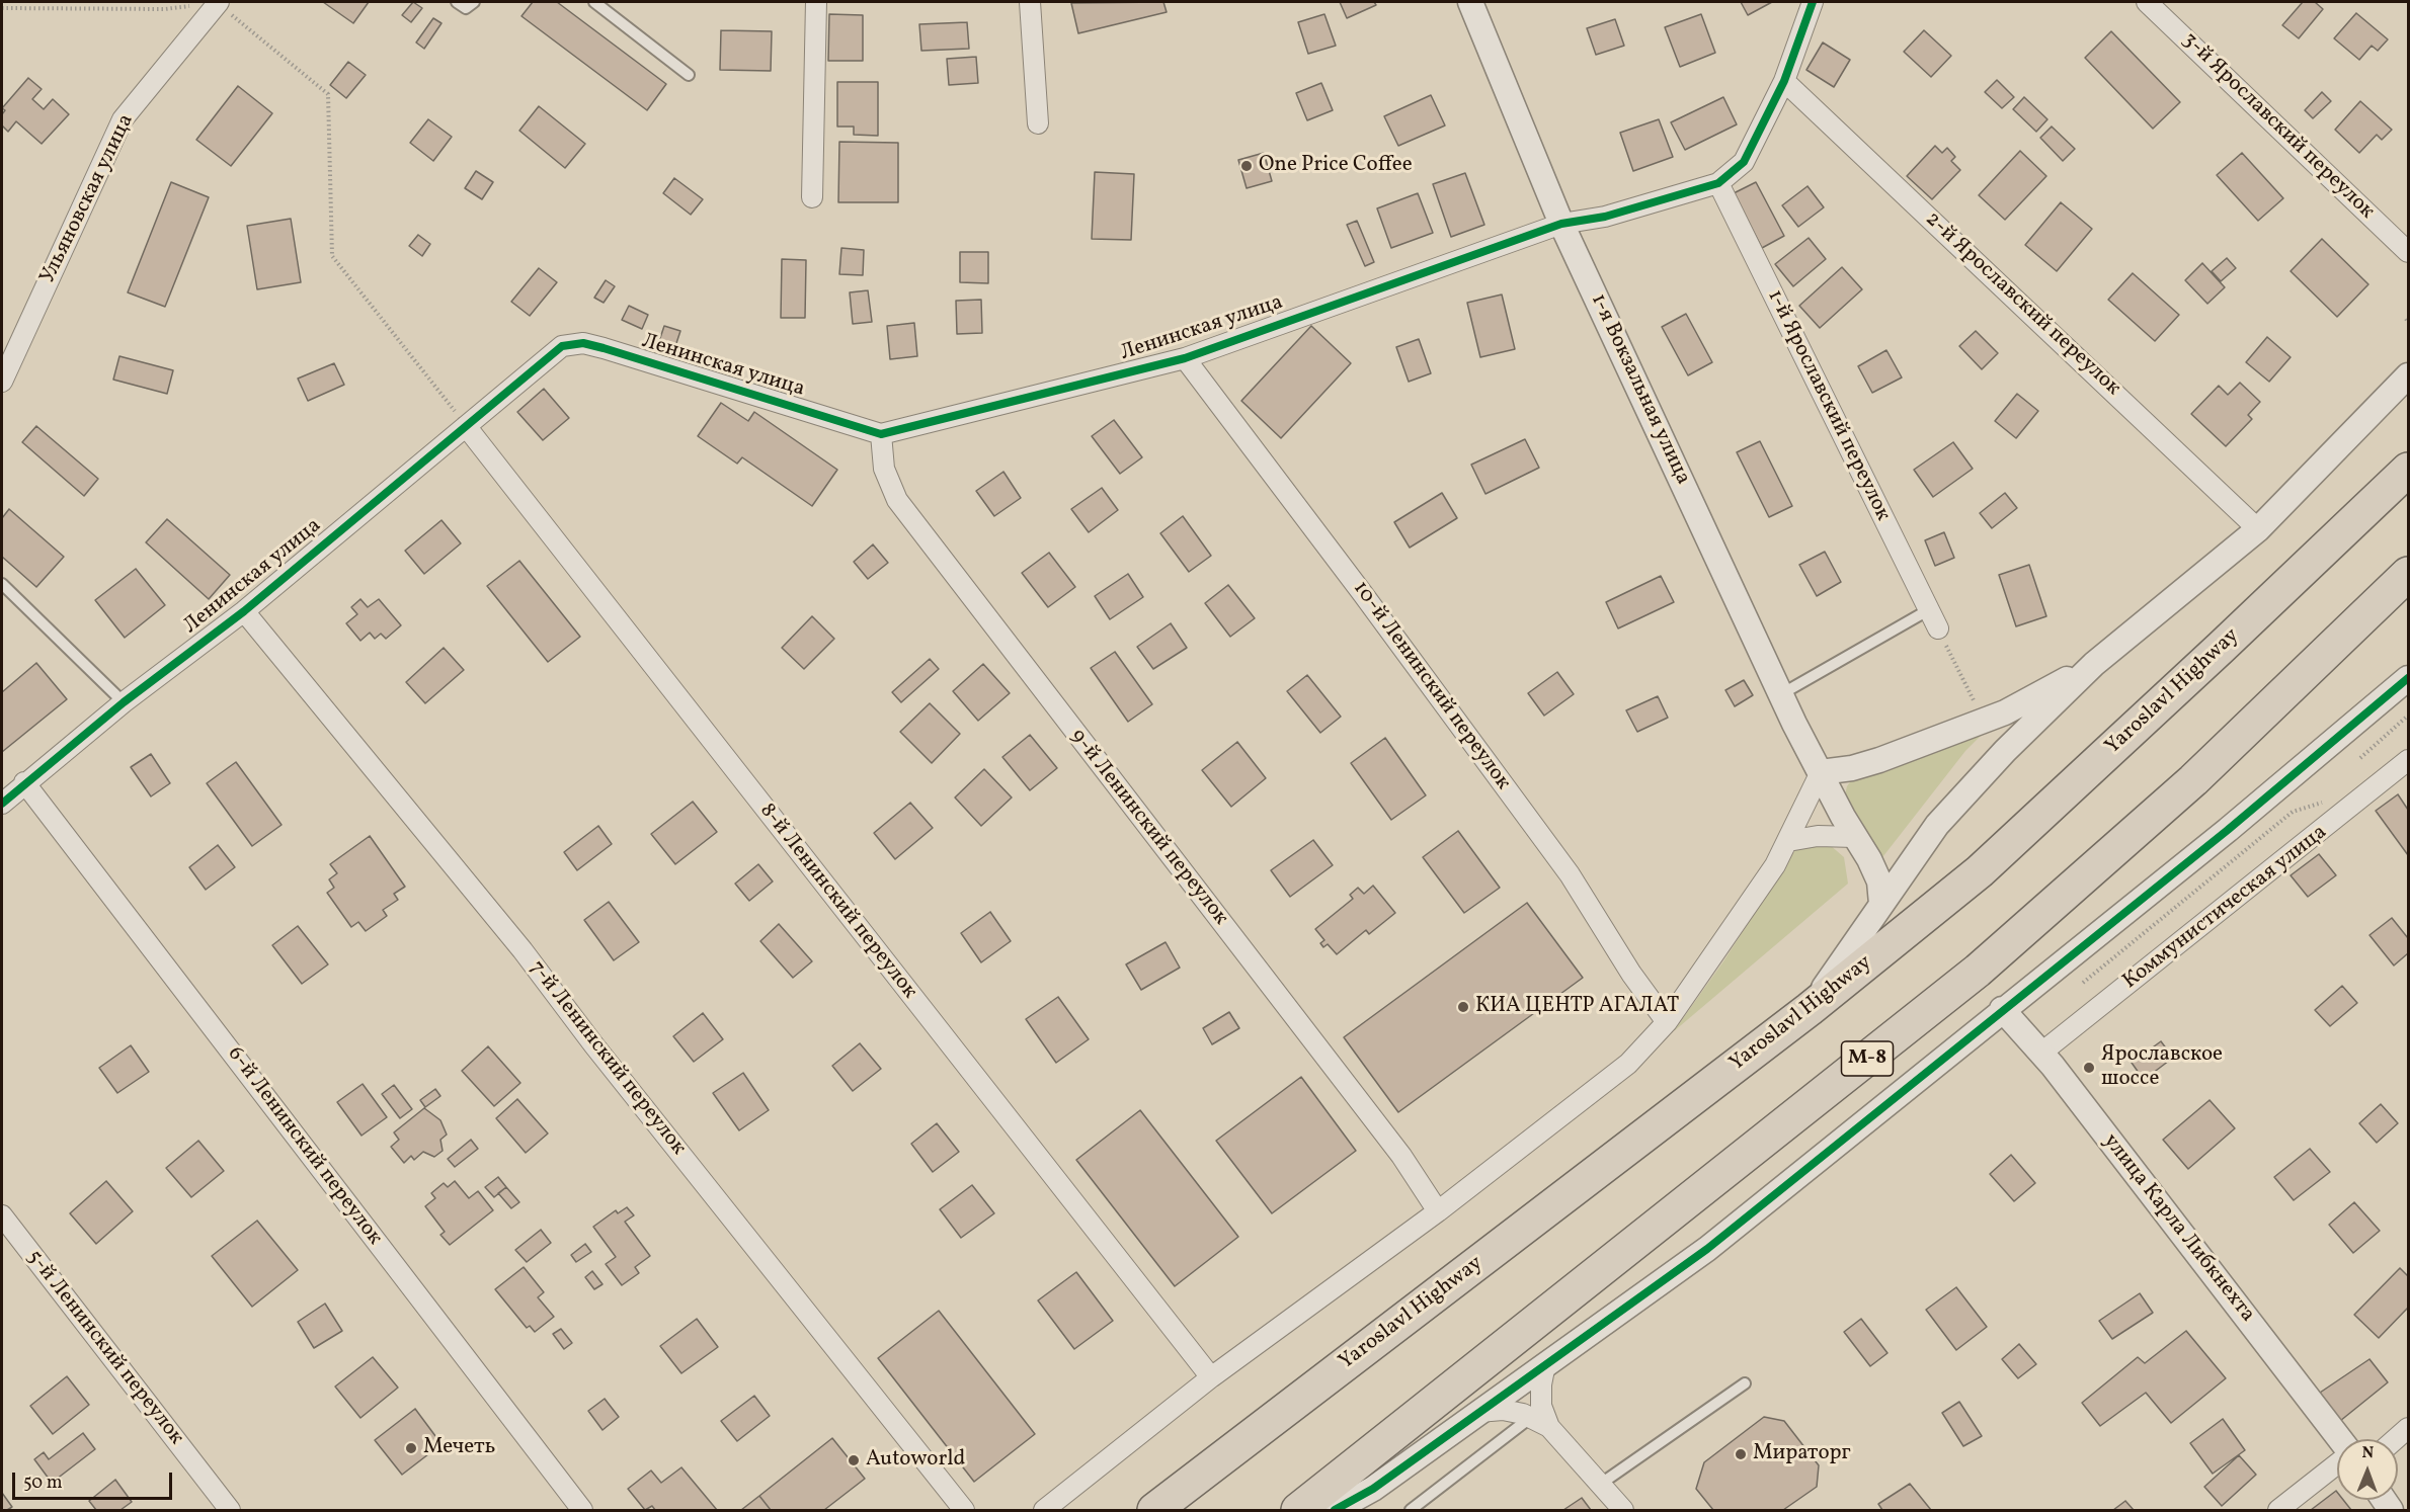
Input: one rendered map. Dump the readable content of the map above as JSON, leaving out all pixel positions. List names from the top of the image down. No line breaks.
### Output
{"streets":{"highway":["Yaroslavl Highway","М-8"],"street":["3-й Ярославский переулок","Ульяновская улица","2-й Ярославский переулок","Ленинская улица","1-я Вокзальная улица","1-й Ярославский переулок","10-й Ленинский переулок","9-й Ленинский переулок","8-й Ленинский переулок","Коммунистическая улица","7-й Ленинский переулок","6-й Ленинский переулок","улица Карла Либкнехта","5-й Ленинский переулок"]},"crossings":[["Ленинская улица","1-я Вокзальная улица"],["Ленинская улица","1-й Ярославский переулок"],["Ленинская улица","10-й Ленинский переулок"],["Ленинская улица","9-й Ленинский переулок"],["Ленинская улица","8-й Ленинский переулок"],["Ленинская улица","7-й Ленинский переулок"],["Ленинская улица","6-й Ленинский переулок"],["Коммунистическая улица","улица Карла Либкнехта"]],"places":["One Price Coffee","КИА ЦЕНТР АГАЛАТ","Ярославское шоссе","Мечеть","Мираторг","Autoworld"],"scale_bar":"50 m","north":"top"}
